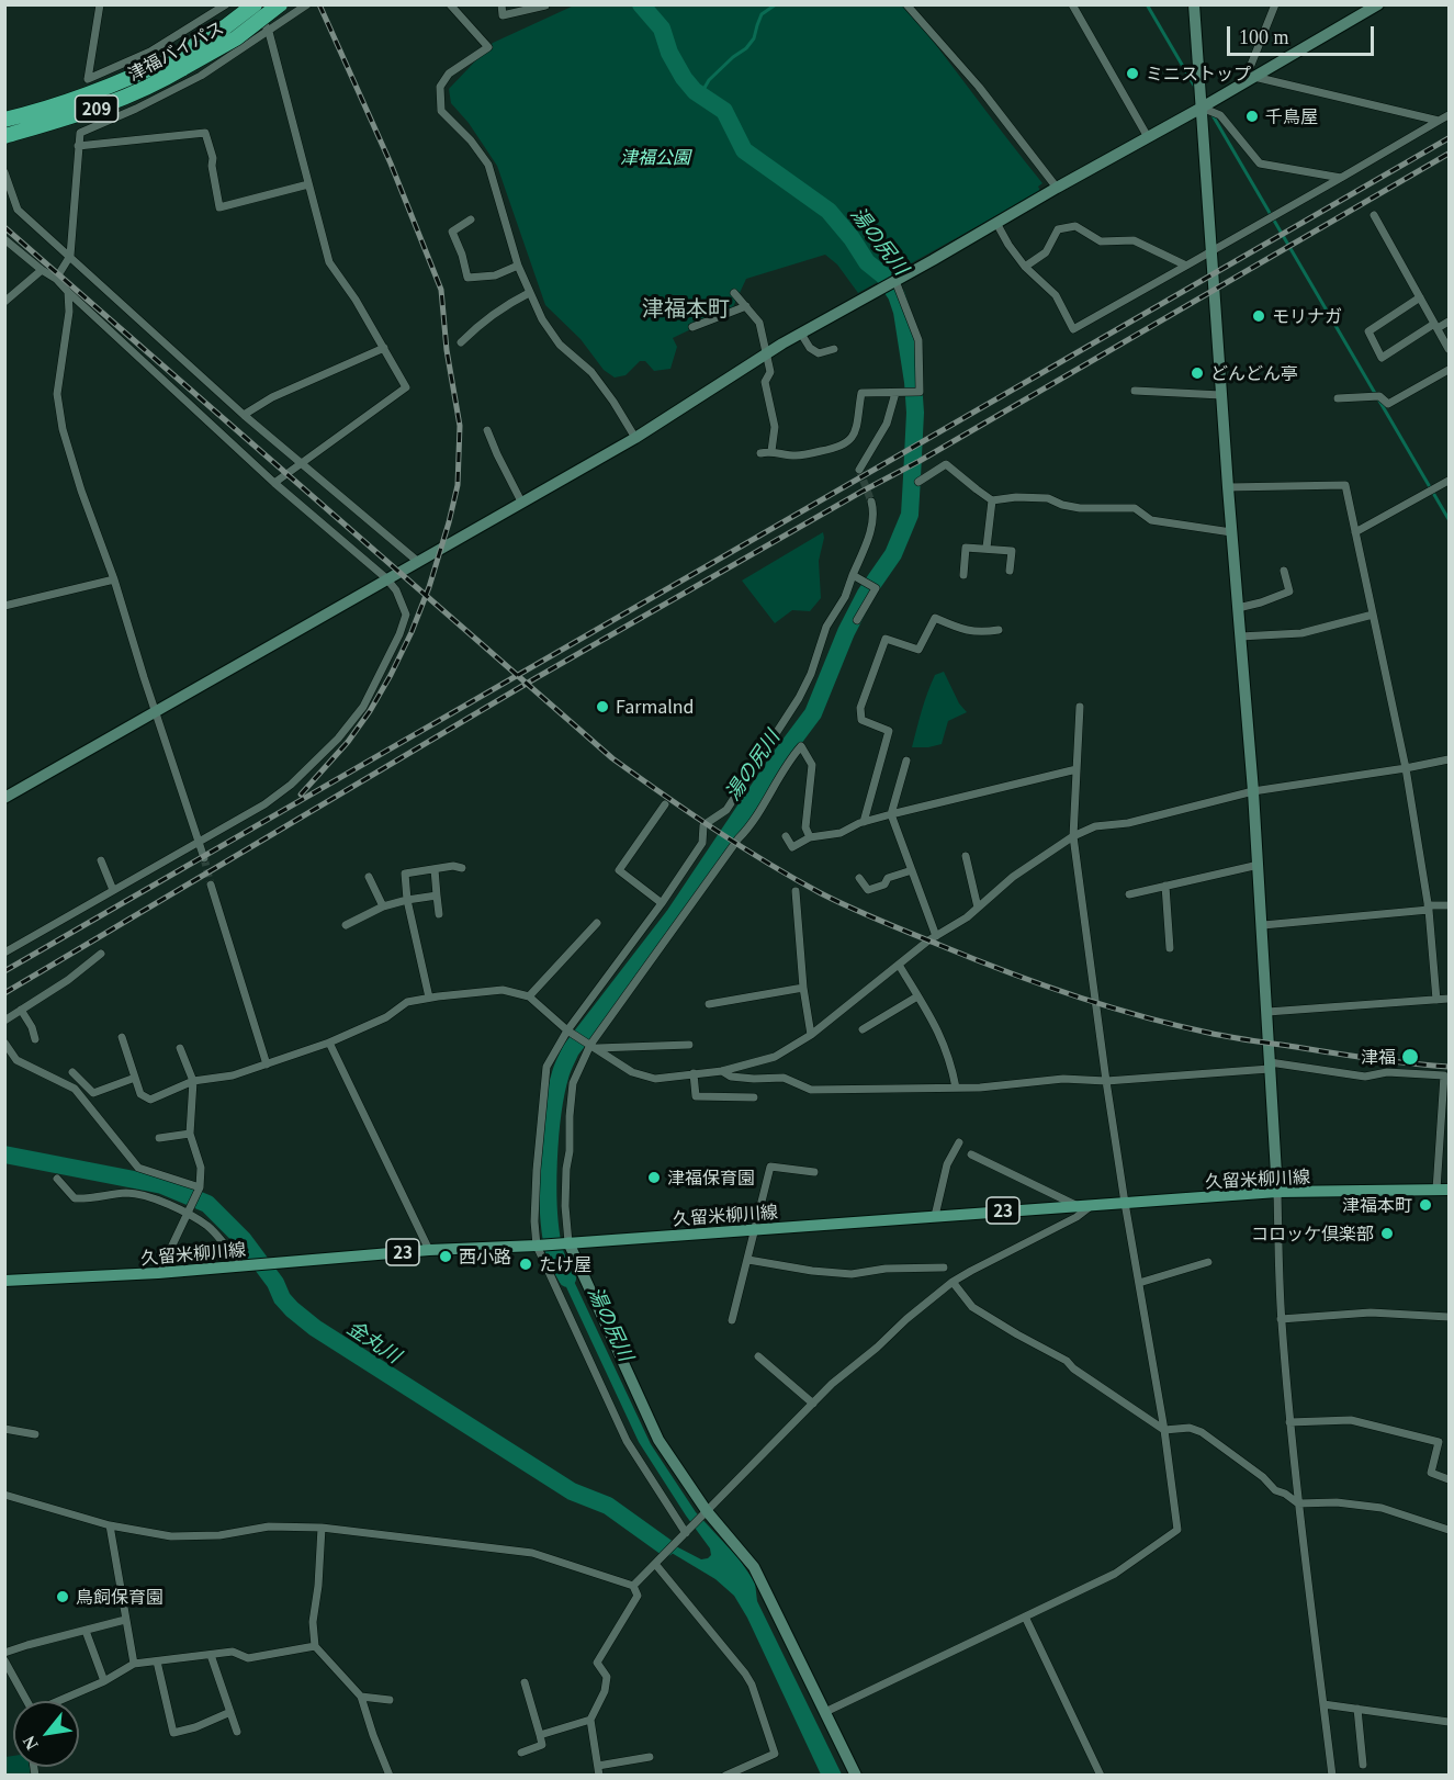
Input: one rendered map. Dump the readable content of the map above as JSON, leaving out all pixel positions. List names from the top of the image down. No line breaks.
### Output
{"streets":{"highway":["津福バイパス","209"],"main road":["久留米柳川線","23"]},"districts":["津福本町"],"water":["湯の尻川","金丸川"],"parks":["津福公園"],"places":["ミニストップ","千鳥屋","モリナガ","どんどん亭","Farmalnd","津福","津福保育園","津福本町","コロッケ倶楽部","西小路","たけ屋","鳥飼保育園"],"scale_bar":"100 m","north":"bottom left"}
